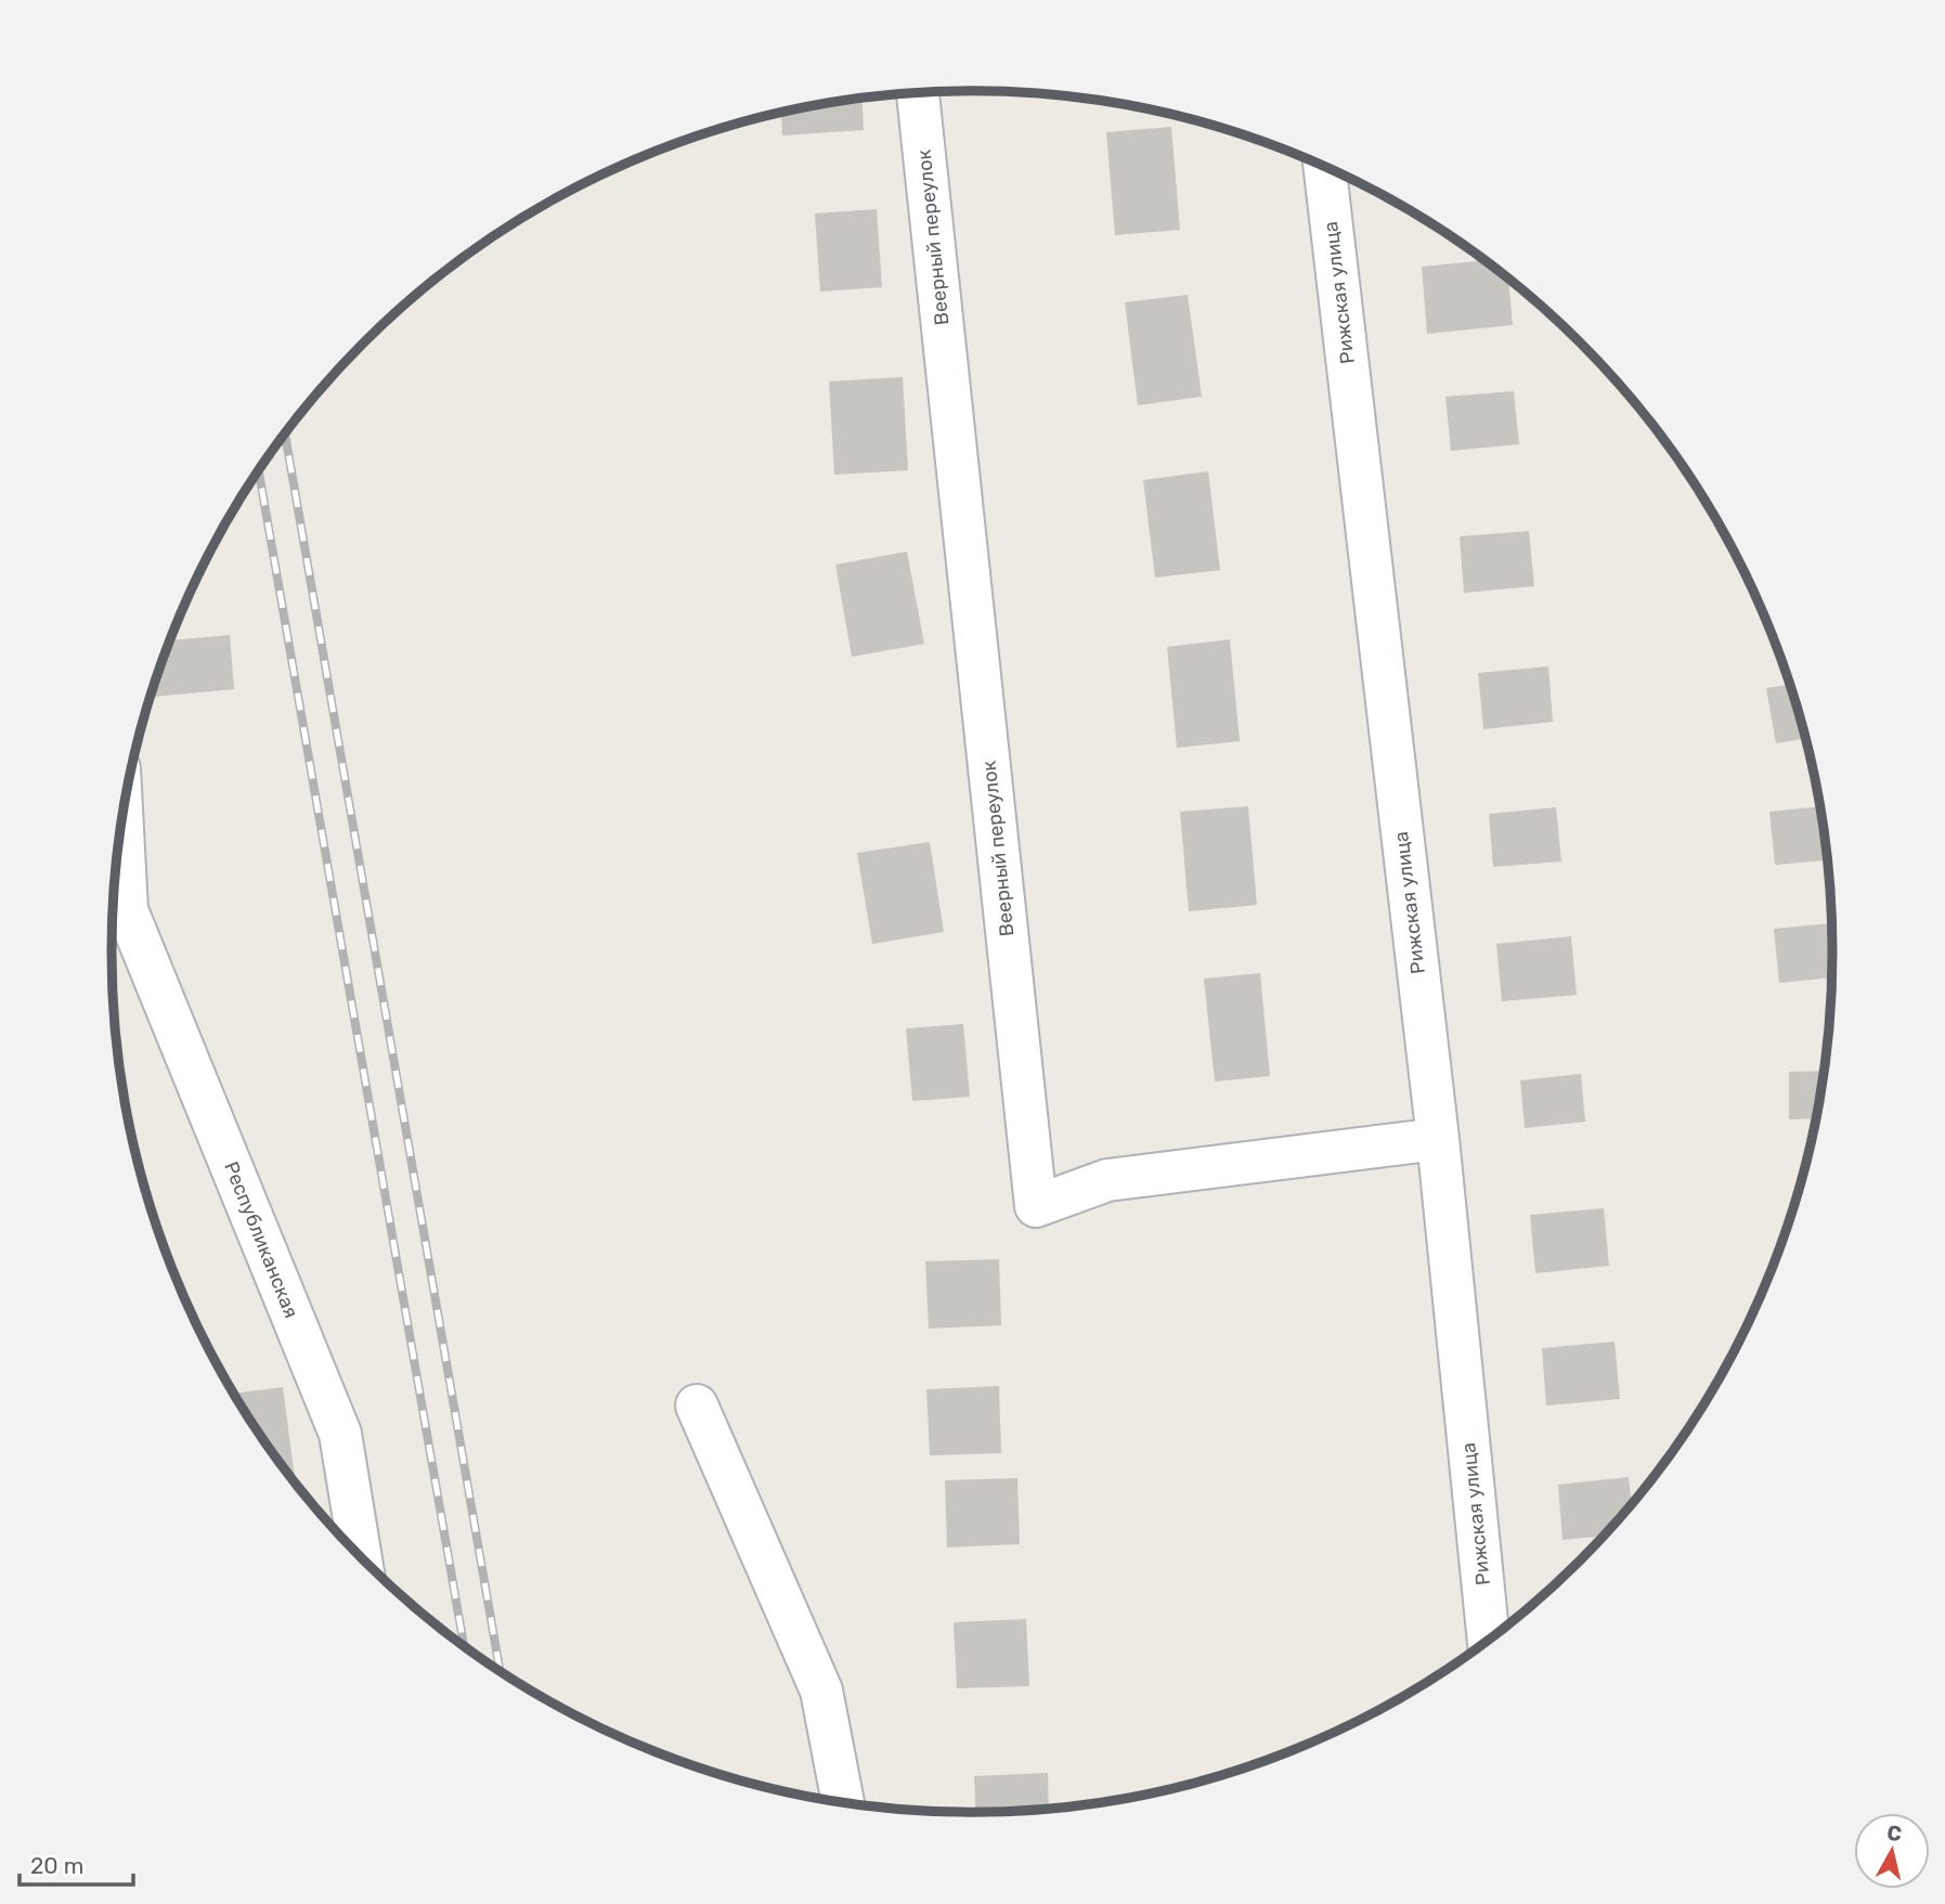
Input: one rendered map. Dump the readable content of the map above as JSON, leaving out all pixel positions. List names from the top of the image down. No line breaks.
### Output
{"streets":{"street":["Веерный переулок","Рижская улица","Республиканская"]},"crossings":[["Веерный переулок","Рижская улица"]],"scale_bar":"20 m","north":"top"}
